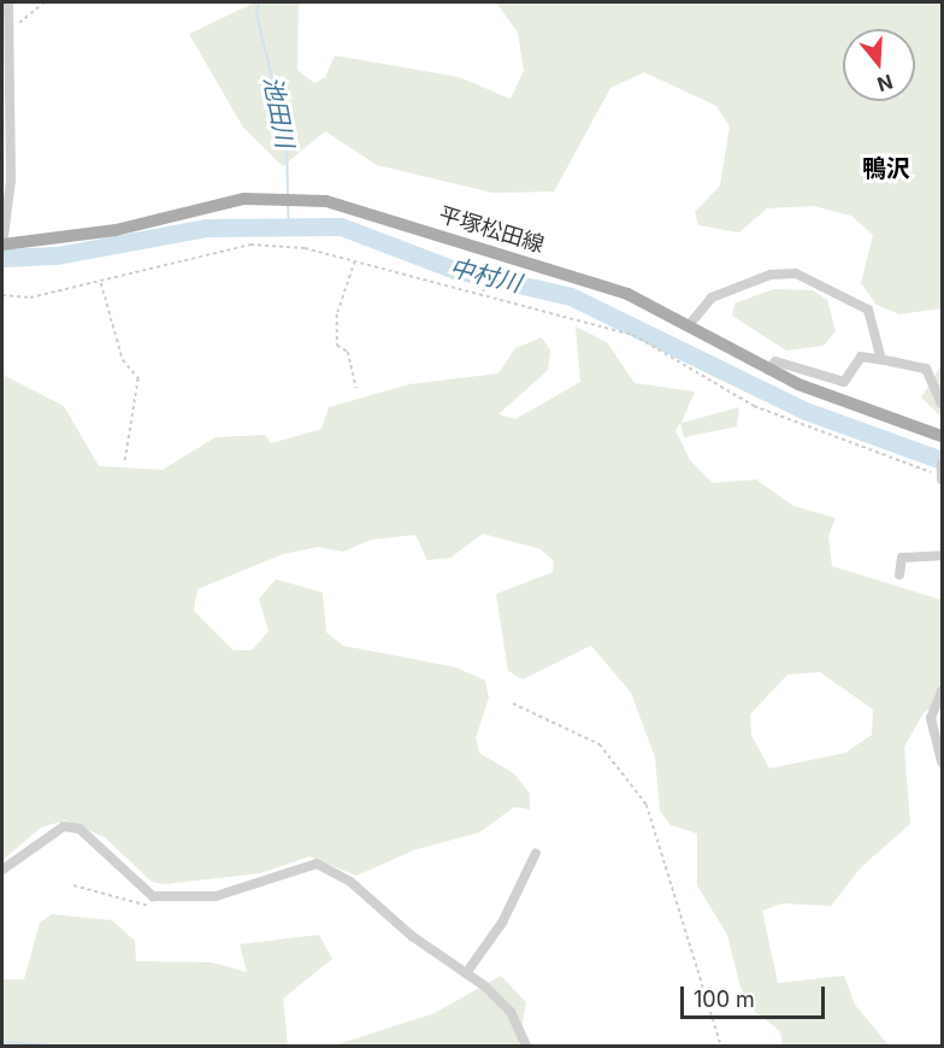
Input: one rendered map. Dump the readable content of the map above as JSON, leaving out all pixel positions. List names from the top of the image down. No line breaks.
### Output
{"streets":{"main road":["平塚松田線"]},"districts":["鴨沢"],"water":["池田川","中村川"],"scale_bar":"100 m","north":"bottom"}
